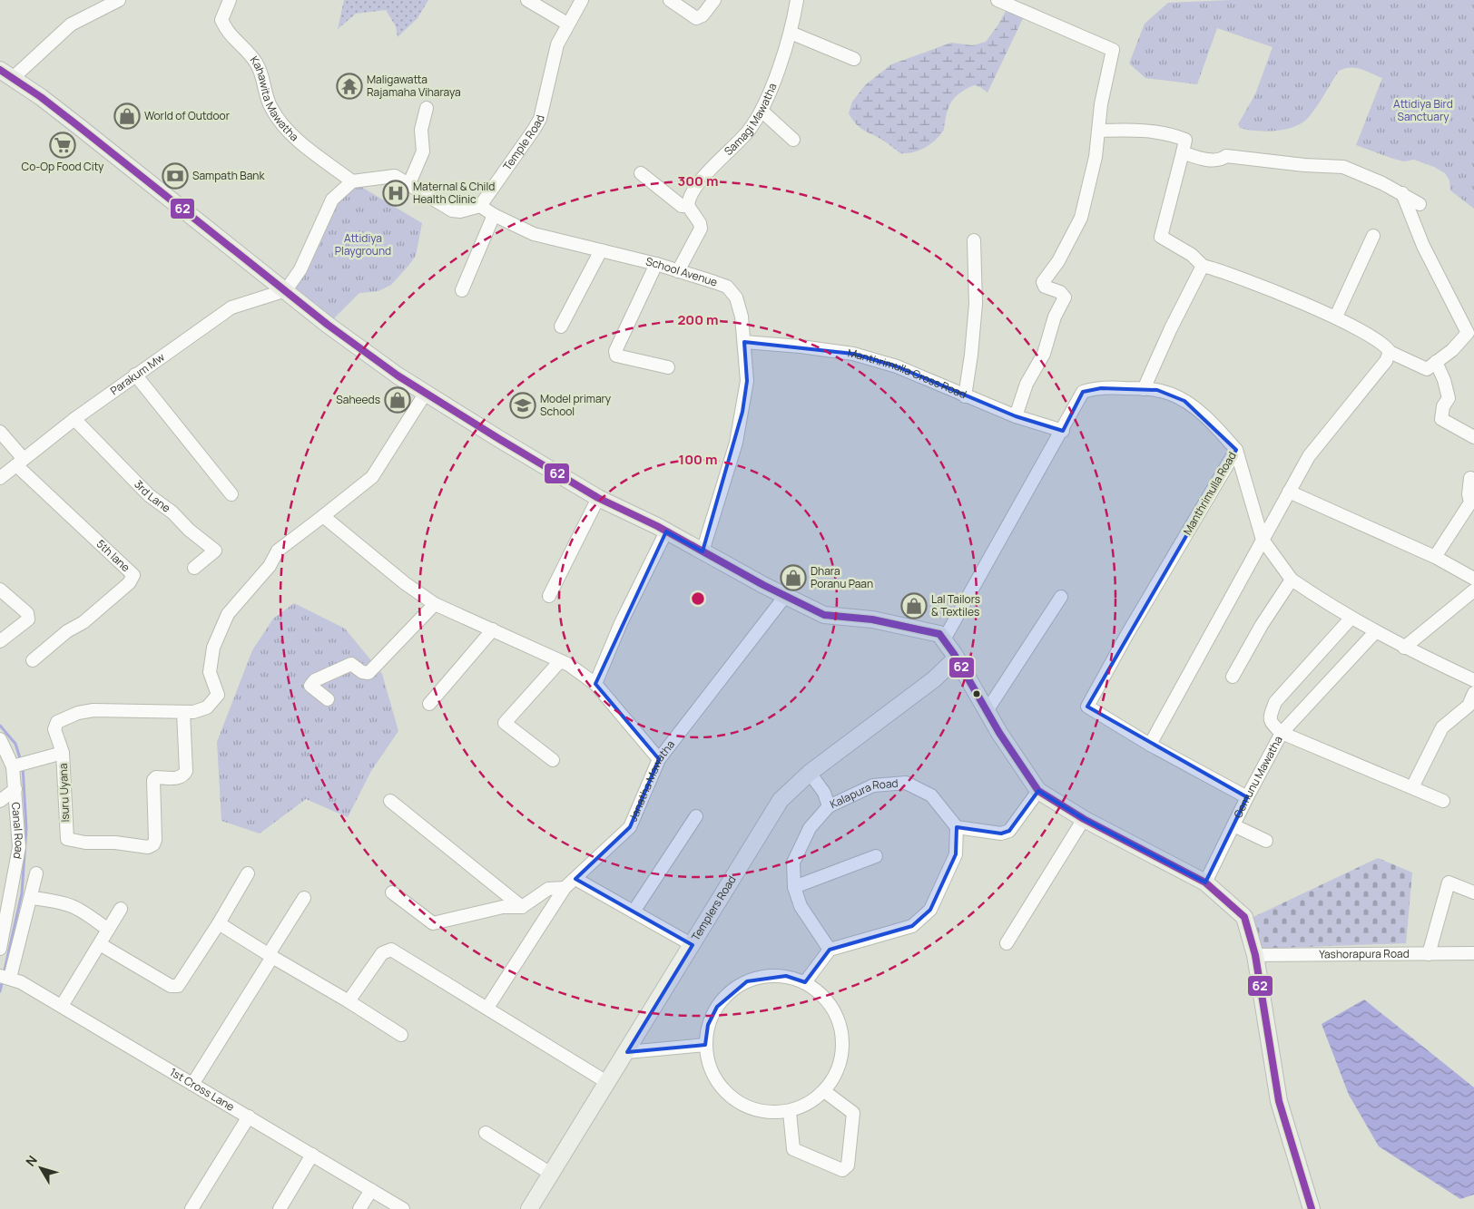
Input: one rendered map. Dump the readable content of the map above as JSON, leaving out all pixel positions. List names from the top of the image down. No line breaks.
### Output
{"streets":{"main road":["Templers Road"],"street":["Kahawita Mawatha","Samagi Mawatha","Temple Road","School Avenue","Parakum Mw","Manthrimulla Cross Road","Manthrimulla Road","3rd Lane","5th lane","Gemunu Mawatha","Janatha Mawatha","Isuru Uyana","Kalapura Road","Canal Road","Yashorapura Road","1st Cross Lane"]},"crossings":[["Temple Road","School Avenue"],["School Avenue","Manthrimulla Cross Road"],["Parakum Mw","3rd Lane"],["Parakum Mw","5th lane"],["Manthrimulla Cross Road","Manthrimulla Road"],["Manthrimulla Road","Gemunu Mawatha"]],"parks":["Attidiya Bird Sanctuary","Attidiya Playground"],"places":{"temple":["Maligawatta Rajamaha Viharaya"],"shop":["World of Outdoor","Saheeds","Dhara Poranu Paan","Lal Tailors & Textiles"],"supermarket":["Co-Op Food City"],"bank":["Sampath Bank"],"hospital":["Maternal & Child Health Clinic"],"school or university":["Model primary School"]},"lines":["transit line 62"],"north":"top left","rings":["300 m","200 m","100 m"]}
